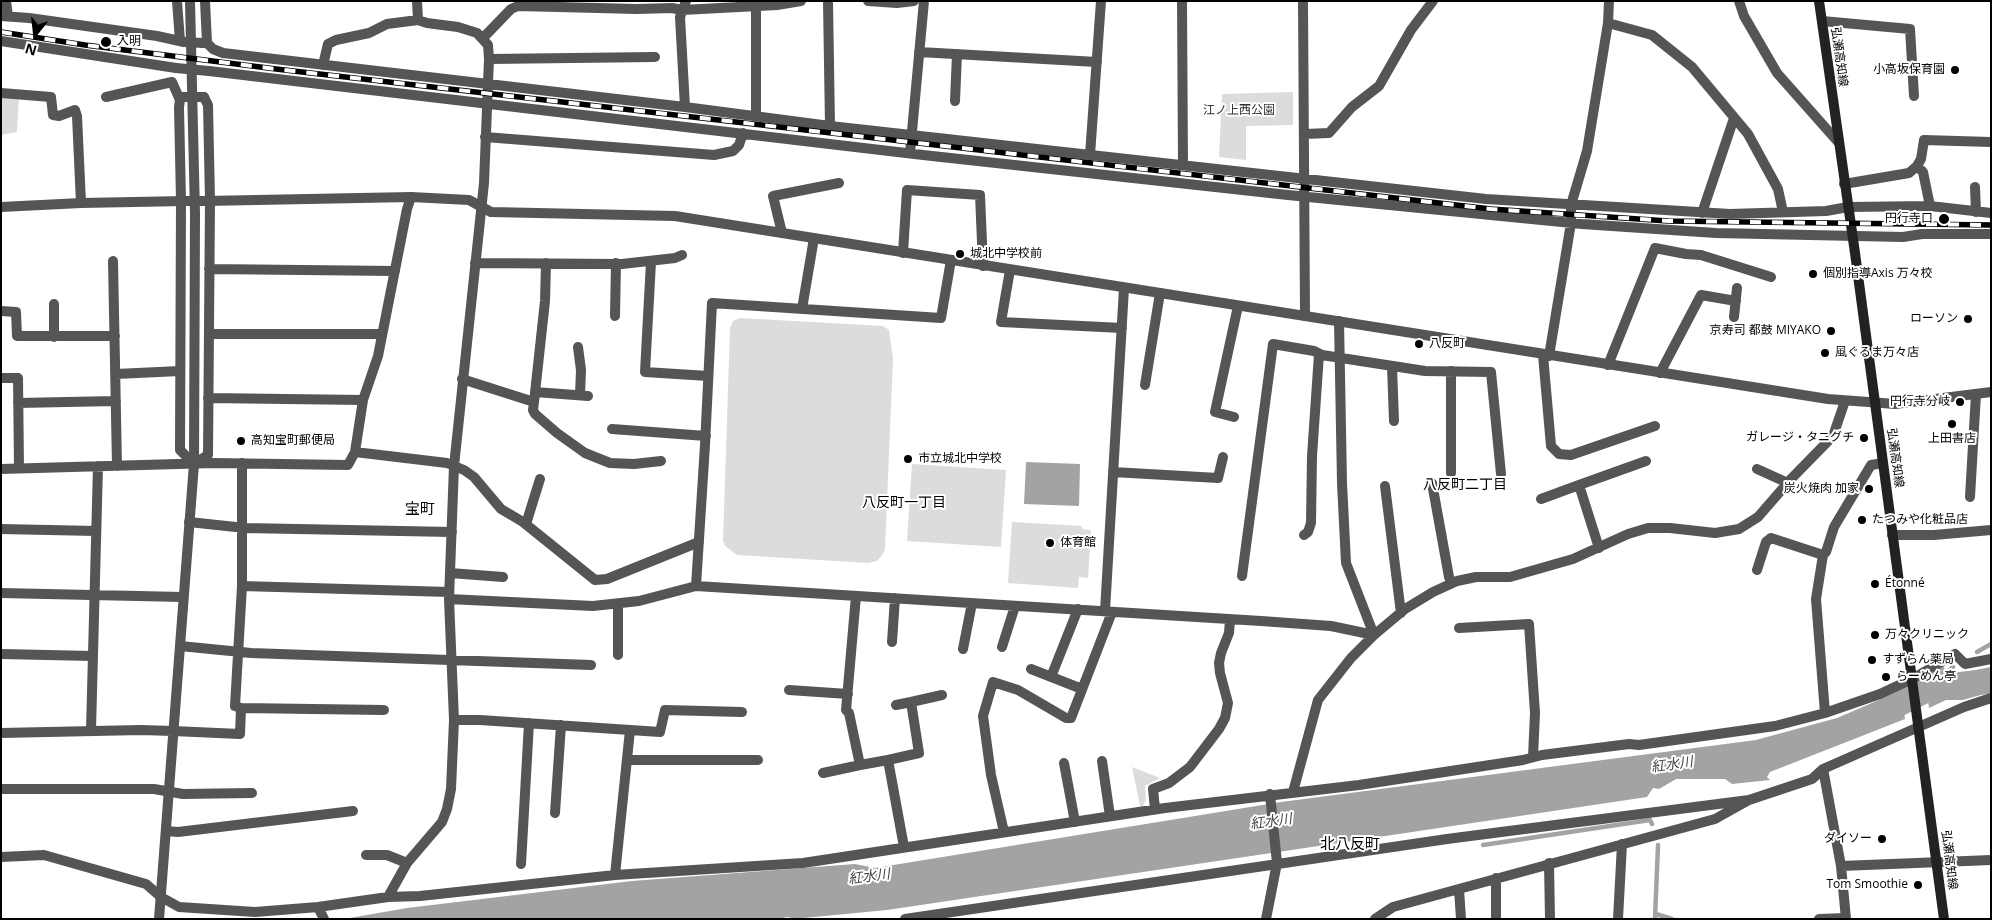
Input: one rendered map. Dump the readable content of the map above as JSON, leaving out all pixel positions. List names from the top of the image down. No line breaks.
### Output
{"streets":{"main road":["弘瀬高知線"]},"districts":["八反町二丁目","八反町一丁目","宝町","北八反町"],"water":["紅水川"],"parks":["江ノ上西公園"],"places":["入明","小高坂保育園","円行寺口","城北中学校前","個別指導Axis 万々校","ローソン","京寿司 都鼓 MIYAKO","八反町","風ぐるま万々店","円行寺分岐","上田書店","ガレージ・タニグチ","高知宝町郵便局","市立城北中学校","炭火焼肉 加家","たつみや化粧品店","体育館","Étonné","万々クリニック","すずらん薬局","らーめん亭","ダイソー","Tom Smoothie"],"north":"bottom"}
